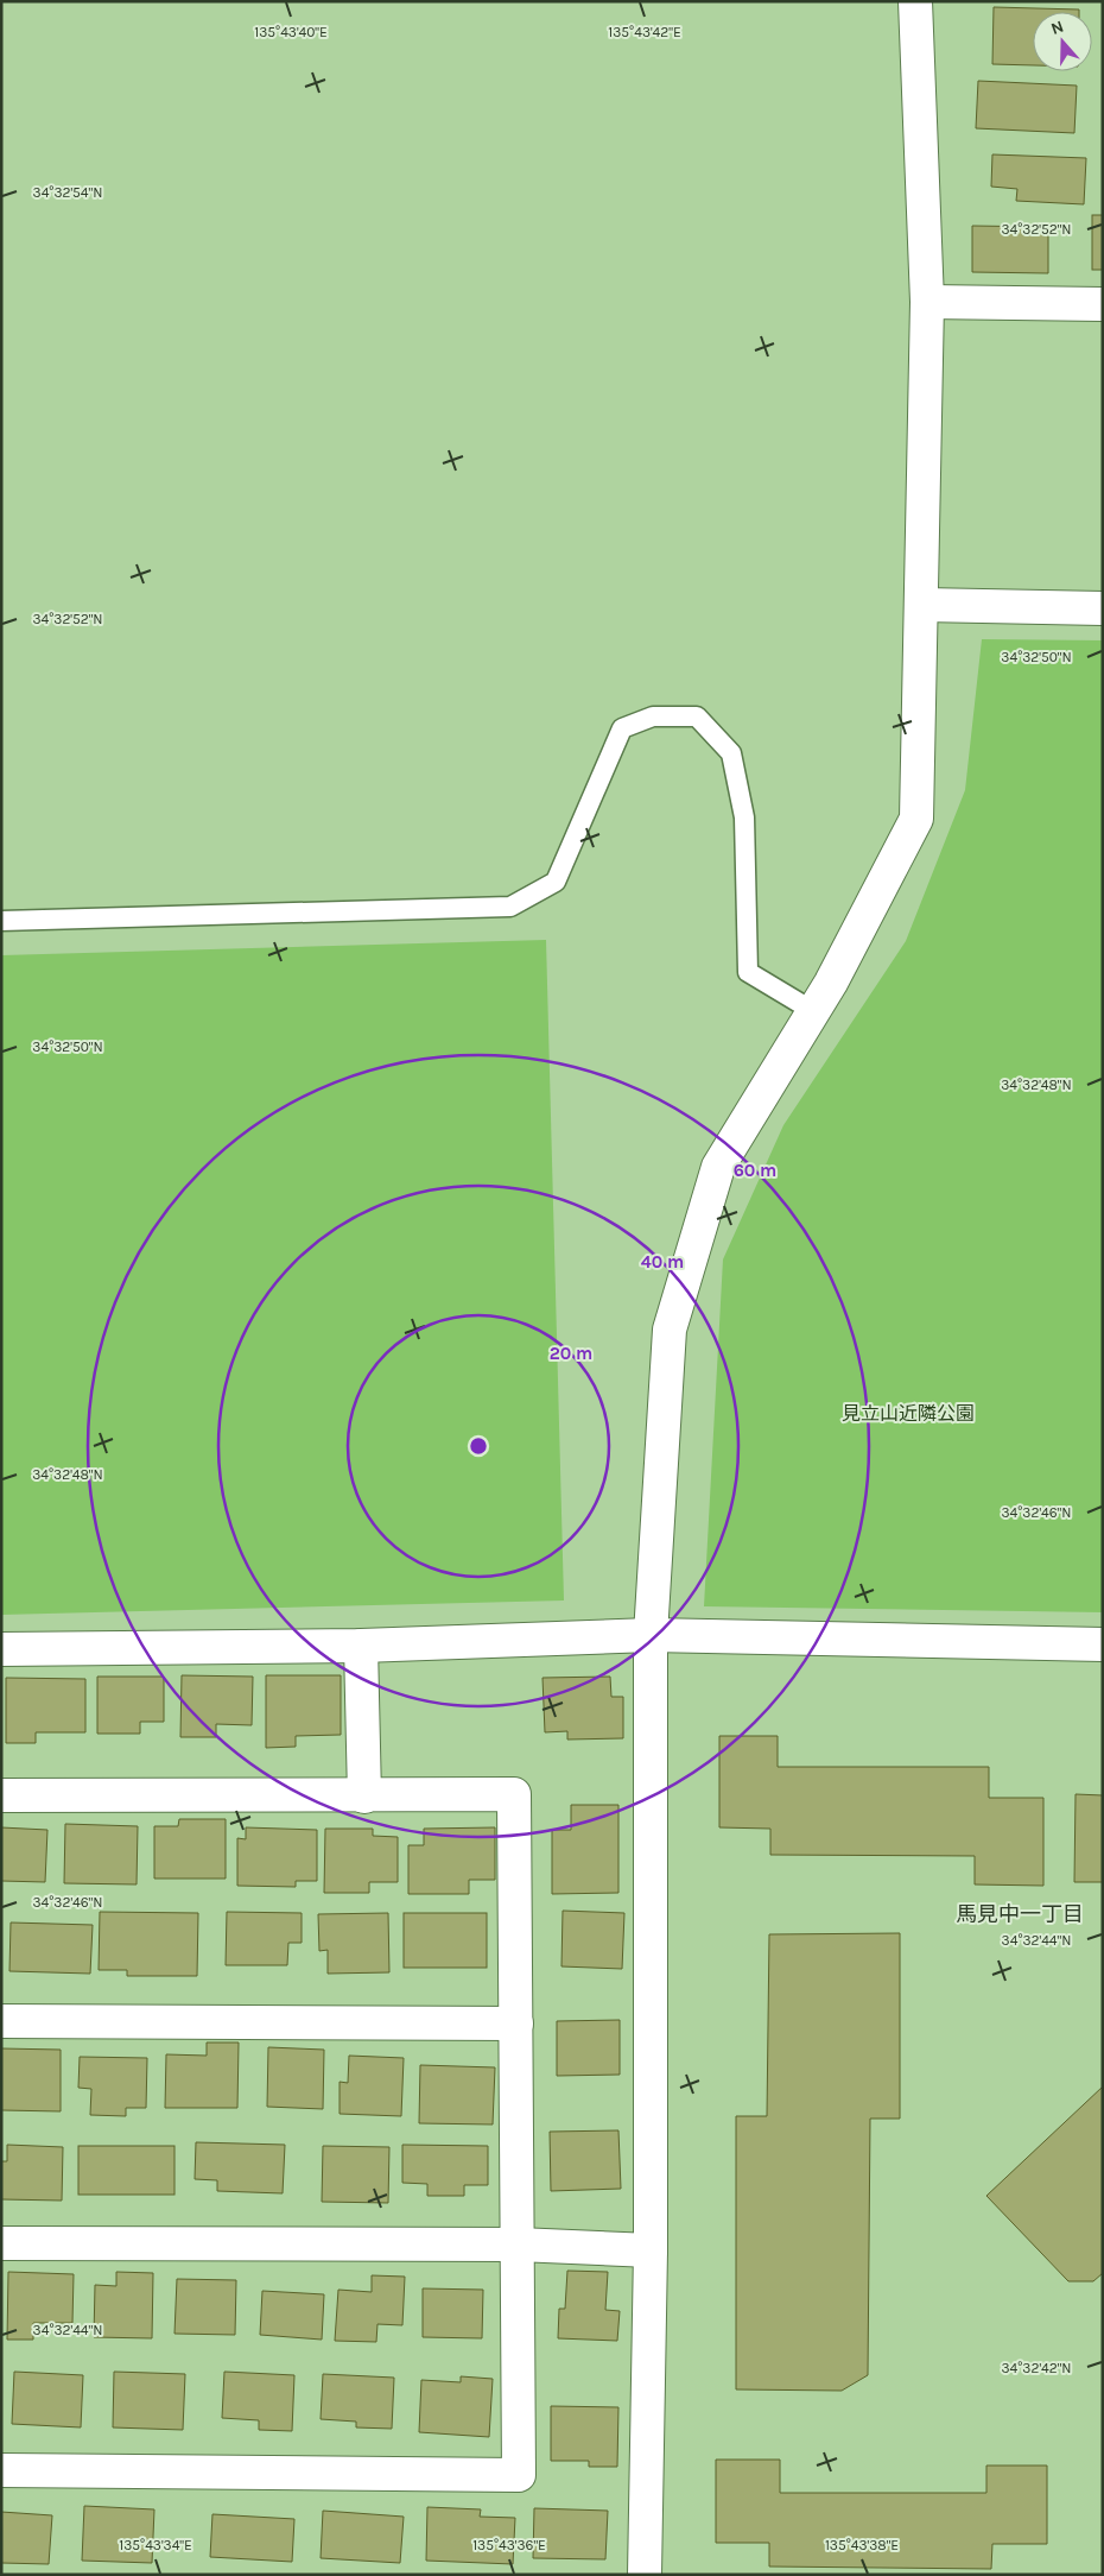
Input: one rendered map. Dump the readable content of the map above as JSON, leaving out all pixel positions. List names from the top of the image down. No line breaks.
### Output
{"districts":["馬見中一丁目"],"parks":["見立山近隣公園"],"north":"top","coordinates":["135°43'40\"E","135°43'42\"E","34°32'54\"N","34°32'52\"N","34°32'50\"N","34°32'48\"N","34°32'46\"N","34°32'44\"N","34°32'42\"N","135°43'34\"E","135°43'36\"E","135°43'38\"E"],"rings":["60 m","40 m","20 m"]}
